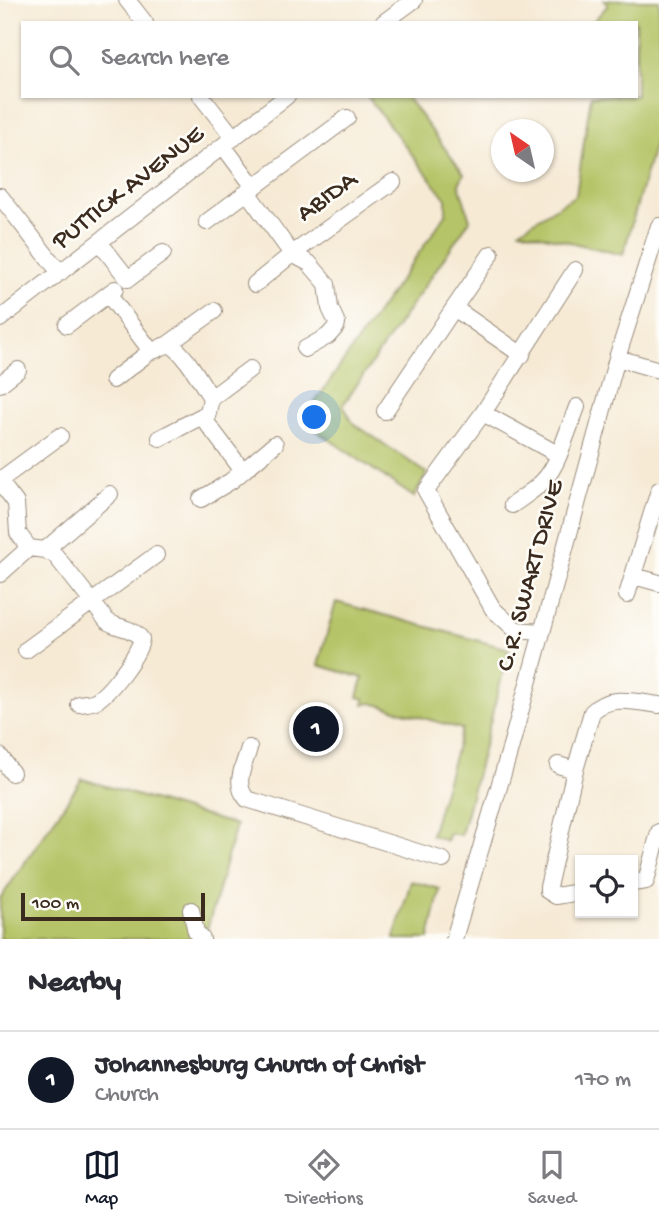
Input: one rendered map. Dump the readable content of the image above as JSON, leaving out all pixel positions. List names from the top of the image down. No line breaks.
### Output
{"streets":{"street":["PUTTICK AVENUE","ABIDA","C.R. SWART DRIVE"]},"crossings":[["PUTTICK AVENUE","ABIDA"]],"scale_bar":"100 m","north":"top left","page":{"search":"Search here","pins":"1","scale":"100 m","heading":"Nearby","list":[{"mark":"1","name":"Johannesburg Church of Christ","note":"Church","value":"170 m"}],"nav":["Map","Directions","Saved"]}}
